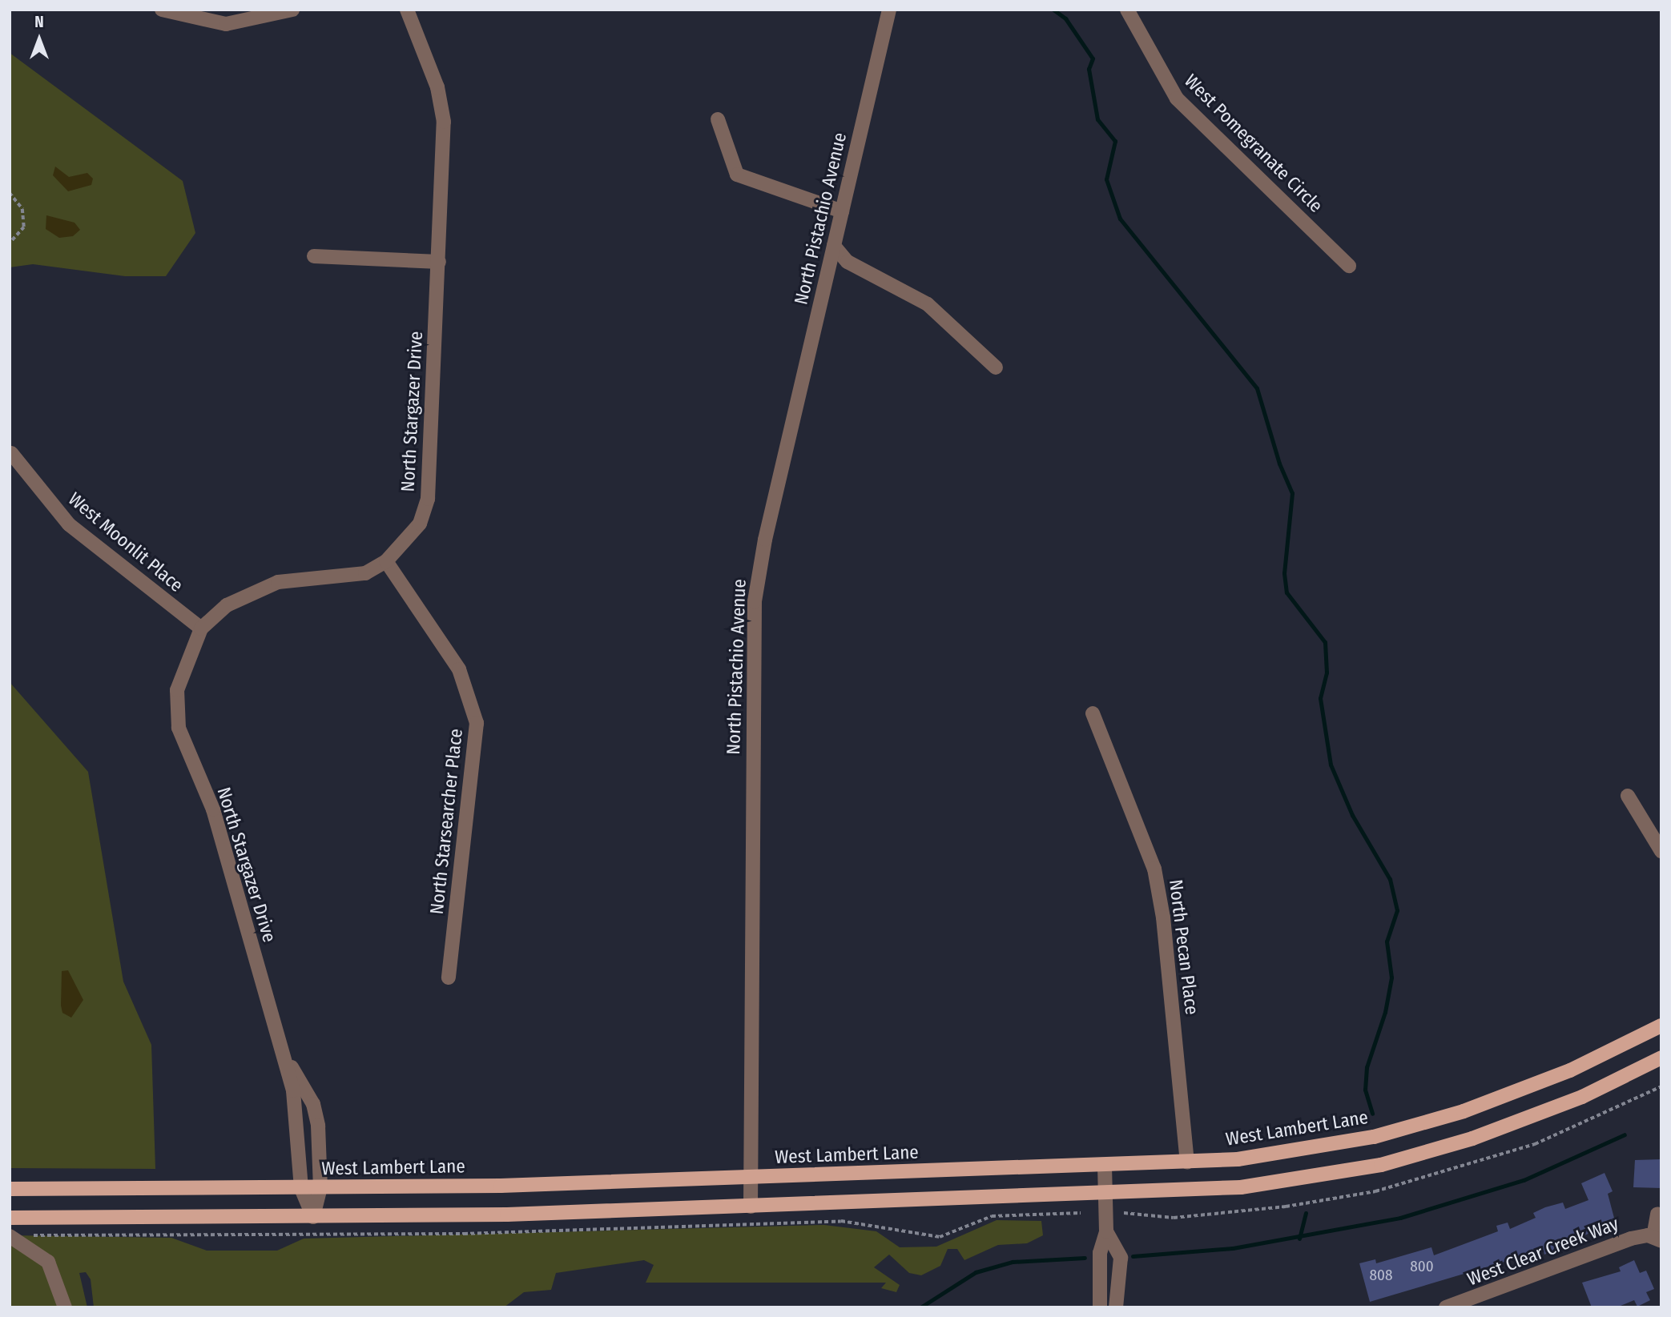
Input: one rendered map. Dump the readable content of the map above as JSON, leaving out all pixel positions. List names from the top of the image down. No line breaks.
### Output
{"streets":{"main road":["West Lambert Lane"],"street":["West Pomegranate Circle","North Pistachio Avenue","North Stargazer Drive","West Moonlit Place","North Starsearcher Place","North Pecan Place","West Clear Creek Way"]},"crossings":[["North Pistachio Avenue","West Lambert Lane"],["North Stargazer Drive","West Moonlit Place"],["North Stargazer Drive","North Starsearcher Place"],["North Stargazer Drive","West Lambert Lane"],["North Pecan Place","West Lambert Lane"]],"house_numbers":["800","808"],"north":"top"}
